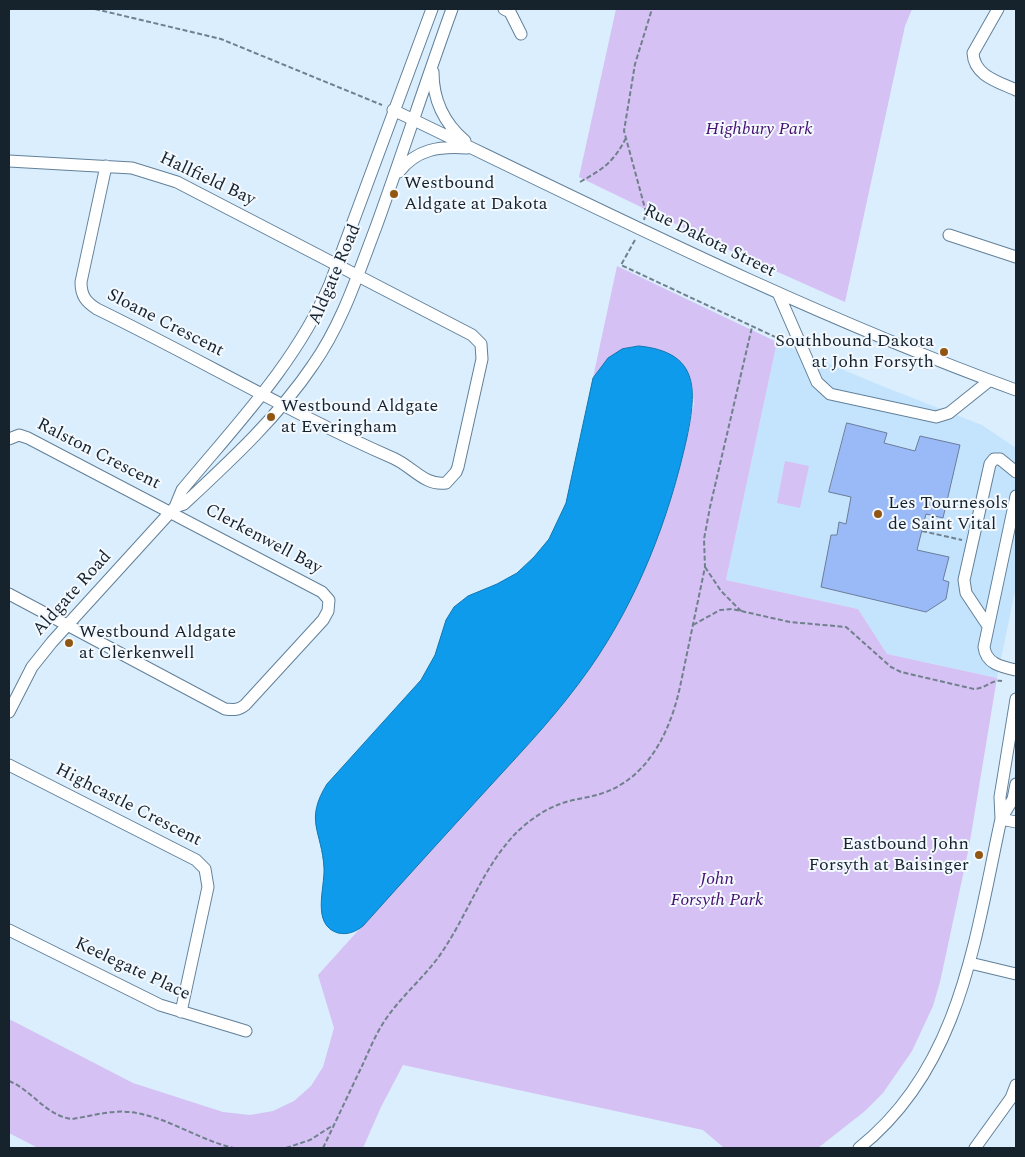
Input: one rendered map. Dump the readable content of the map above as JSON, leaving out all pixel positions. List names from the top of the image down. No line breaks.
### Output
{"streets":{"street":["Hallfield Bay","Rue Dakota Street","Aldgate Road","Sloane Crescent","Ralston Crescent","Clerkenwell Bay","Highcastle Crescent","Keelegate Place"]},"crossings":[["Hallfield Bay","Aldgate Road"],["Hallfield Bay","Sloane Crescent"],["Rue Dakota Street","Aldgate Road"],["Aldgate Road","Sloane Crescent"],["Aldgate Road","Ralston Crescent"],["Aldgate Road","Clerkenwell Bay"],["Ralston Crescent","Clerkenwell Bay"],["Highcastle Crescent","Keelegate Place"]],"parks":["Highbury Park","John Forsyth Park"],"places":["Westbound Aldgate at Dakota","Southbound Dakota at John Forsyth","Westbound Aldgate at Everingham","Les Tournesols de Saint Vital","Westbound Aldgate at Clerkenwell","Eastbound John Forsyth at Baisinger"]}
